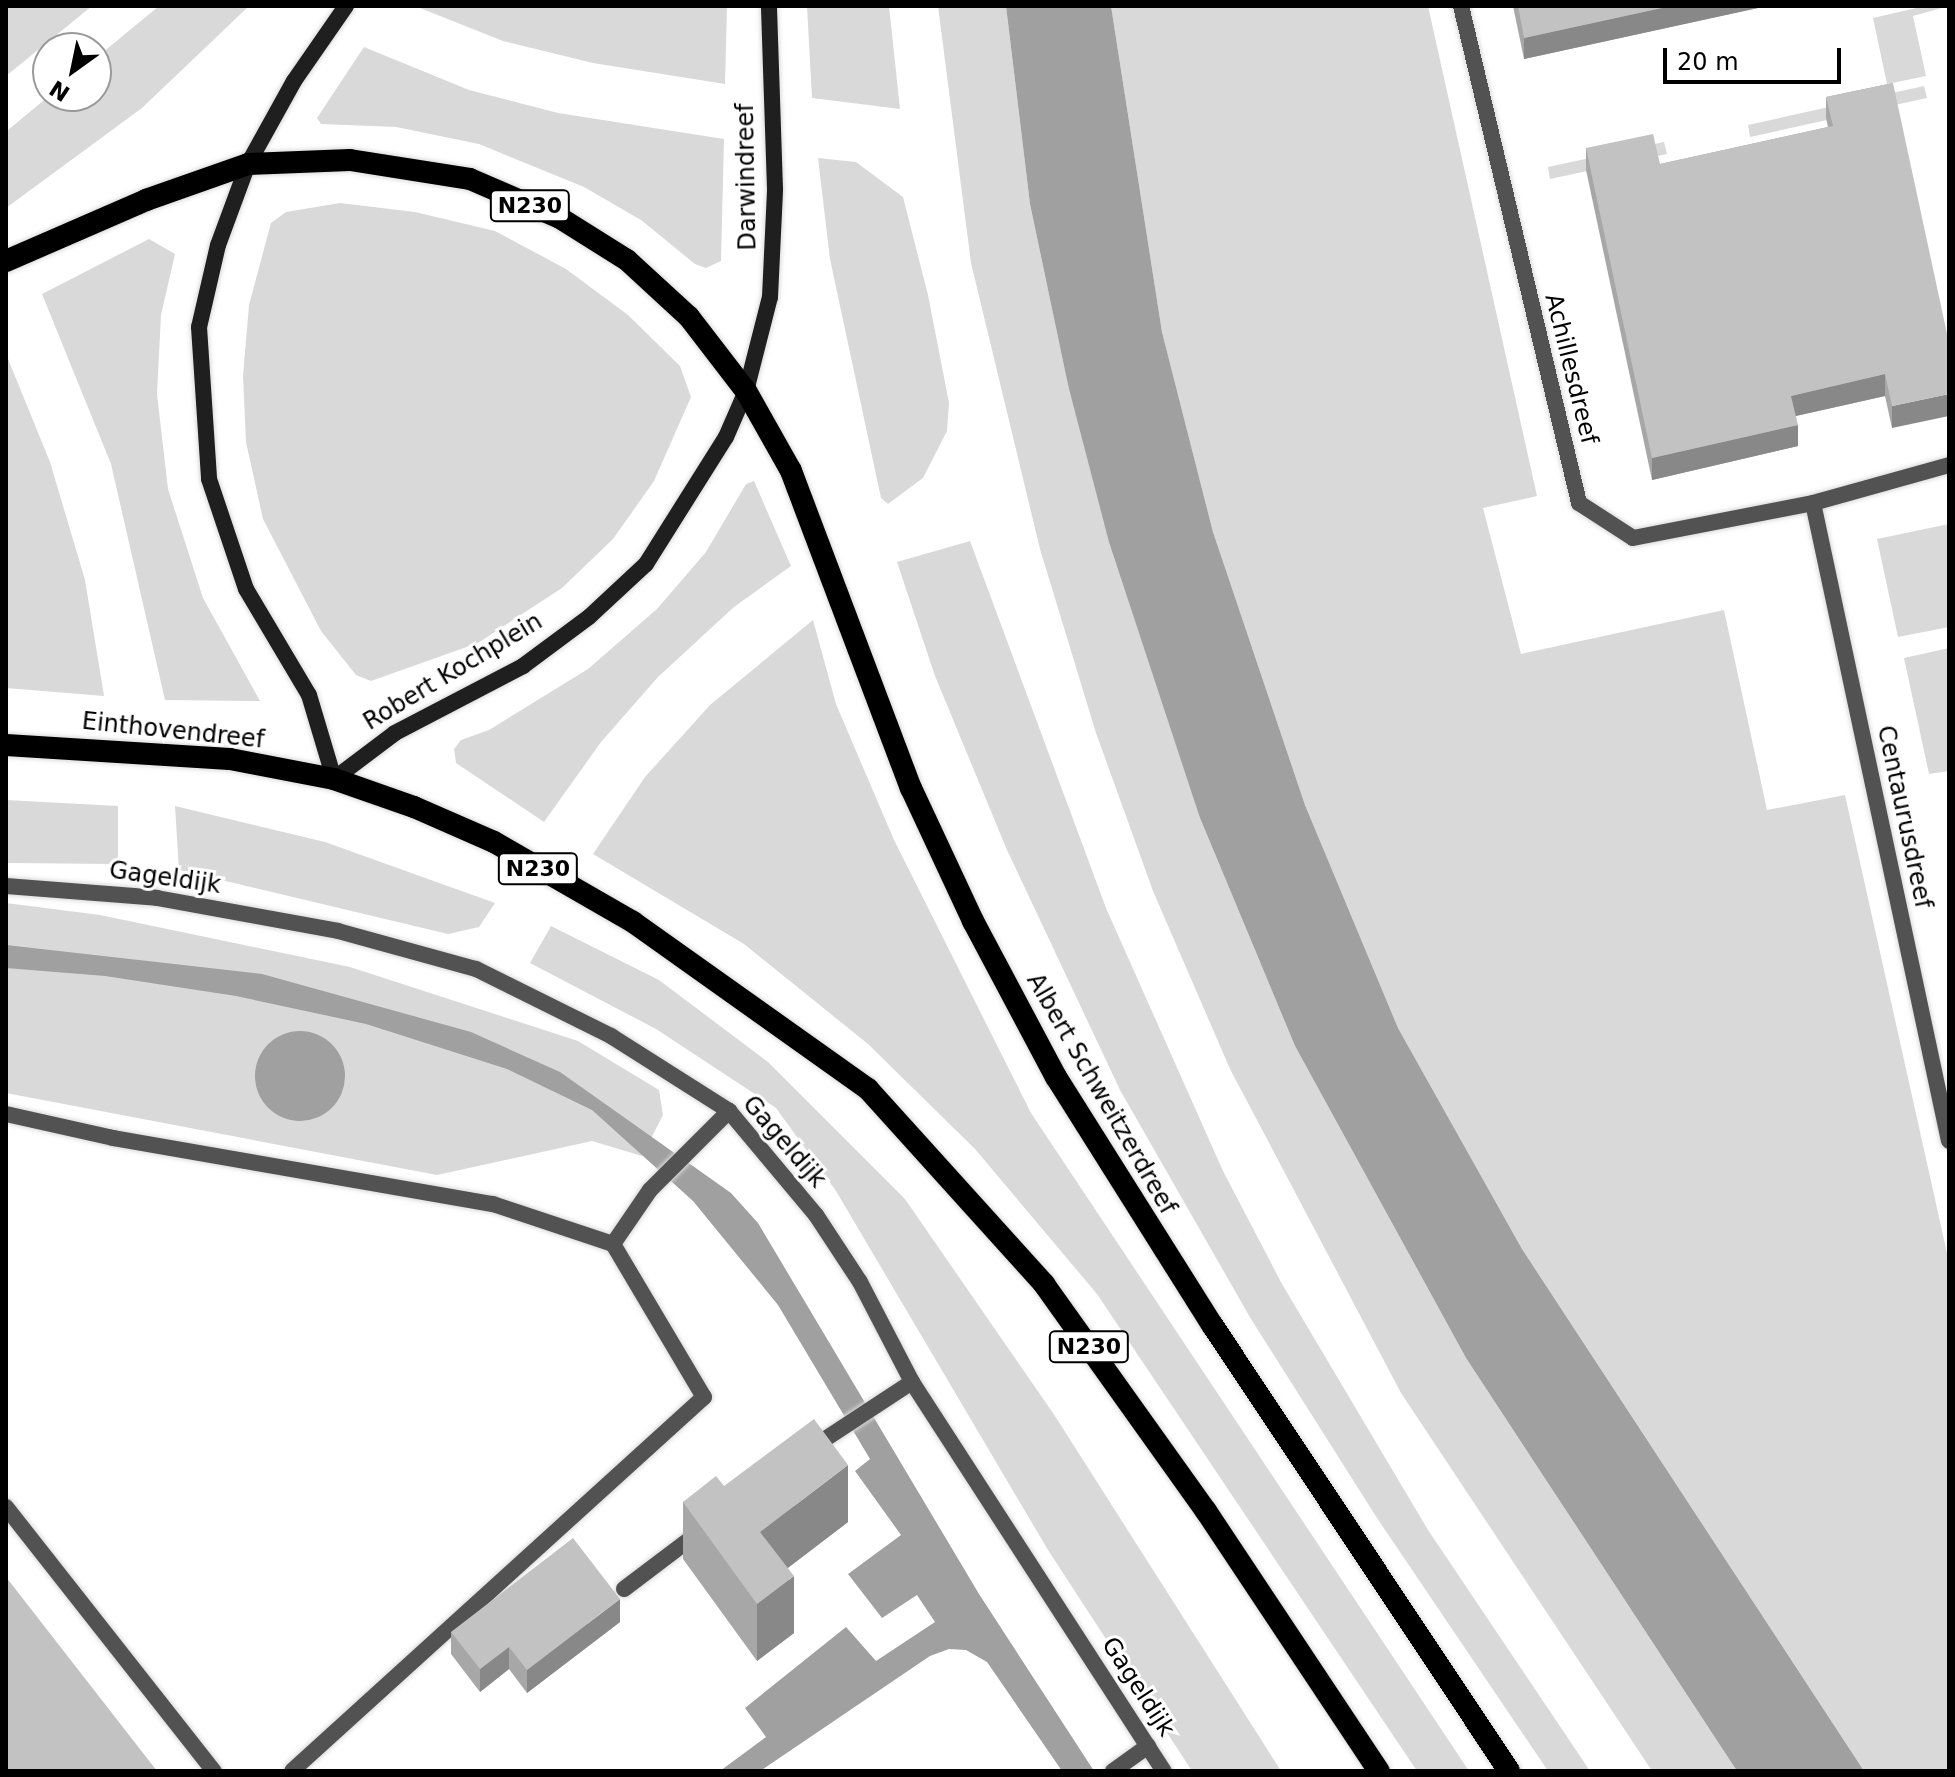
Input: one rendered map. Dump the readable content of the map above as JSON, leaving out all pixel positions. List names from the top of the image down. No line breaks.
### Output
{"streets":{"highway":["N230","Einthovendreef","Albert Schweitzerdreef"],"main road":["Darwindreef","Robert Kochplein"],"street":["Achillesdreef","Centaurusdreef","Gageldijk"]},"crossings":[["Darwindreef","N230"],["Darwindreef","Robert Kochplein"],["Darwindreef","Albert Schweitzerdreef"],["N230","Robert Kochplein"],["N230","Einthovendreef"],["N230","Albert Schweitzerdreef"],["Achillesdreef","Centaurusdreef"],["Robert Kochplein","Einthovendreef"],["Robert Kochplein","Albert Schweitzerdreef"]],"scale_bar":"20 m","north":"bottom left"}
